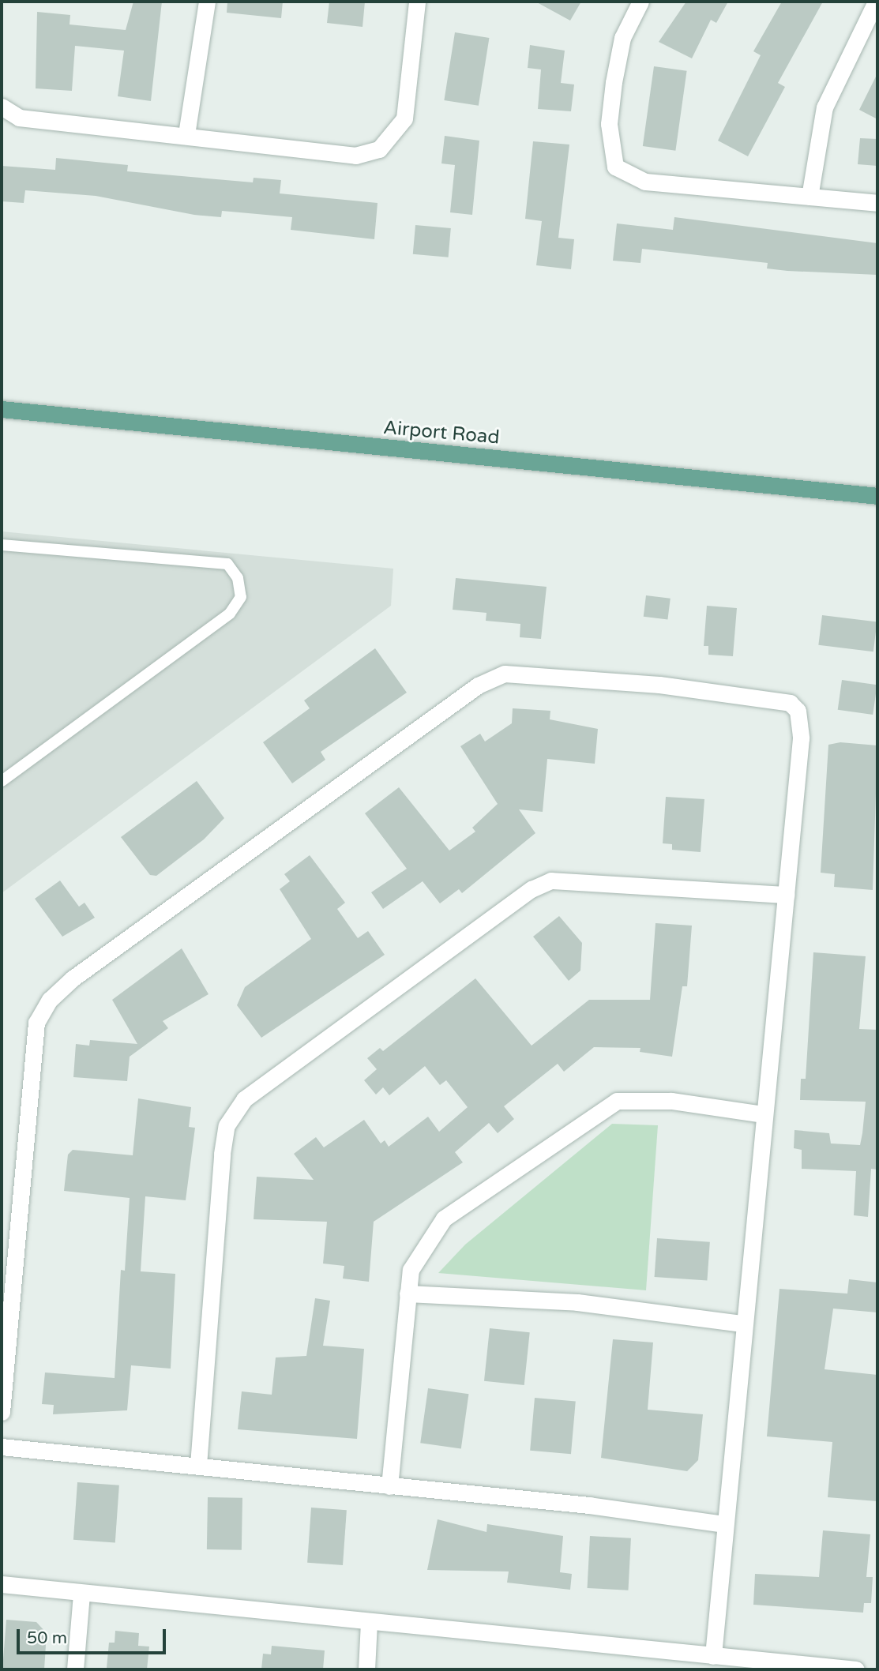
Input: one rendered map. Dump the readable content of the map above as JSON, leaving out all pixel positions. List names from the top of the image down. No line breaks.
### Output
{"streets":{"main road":["Airport Road"]},"scale_bar":"50 m"}
